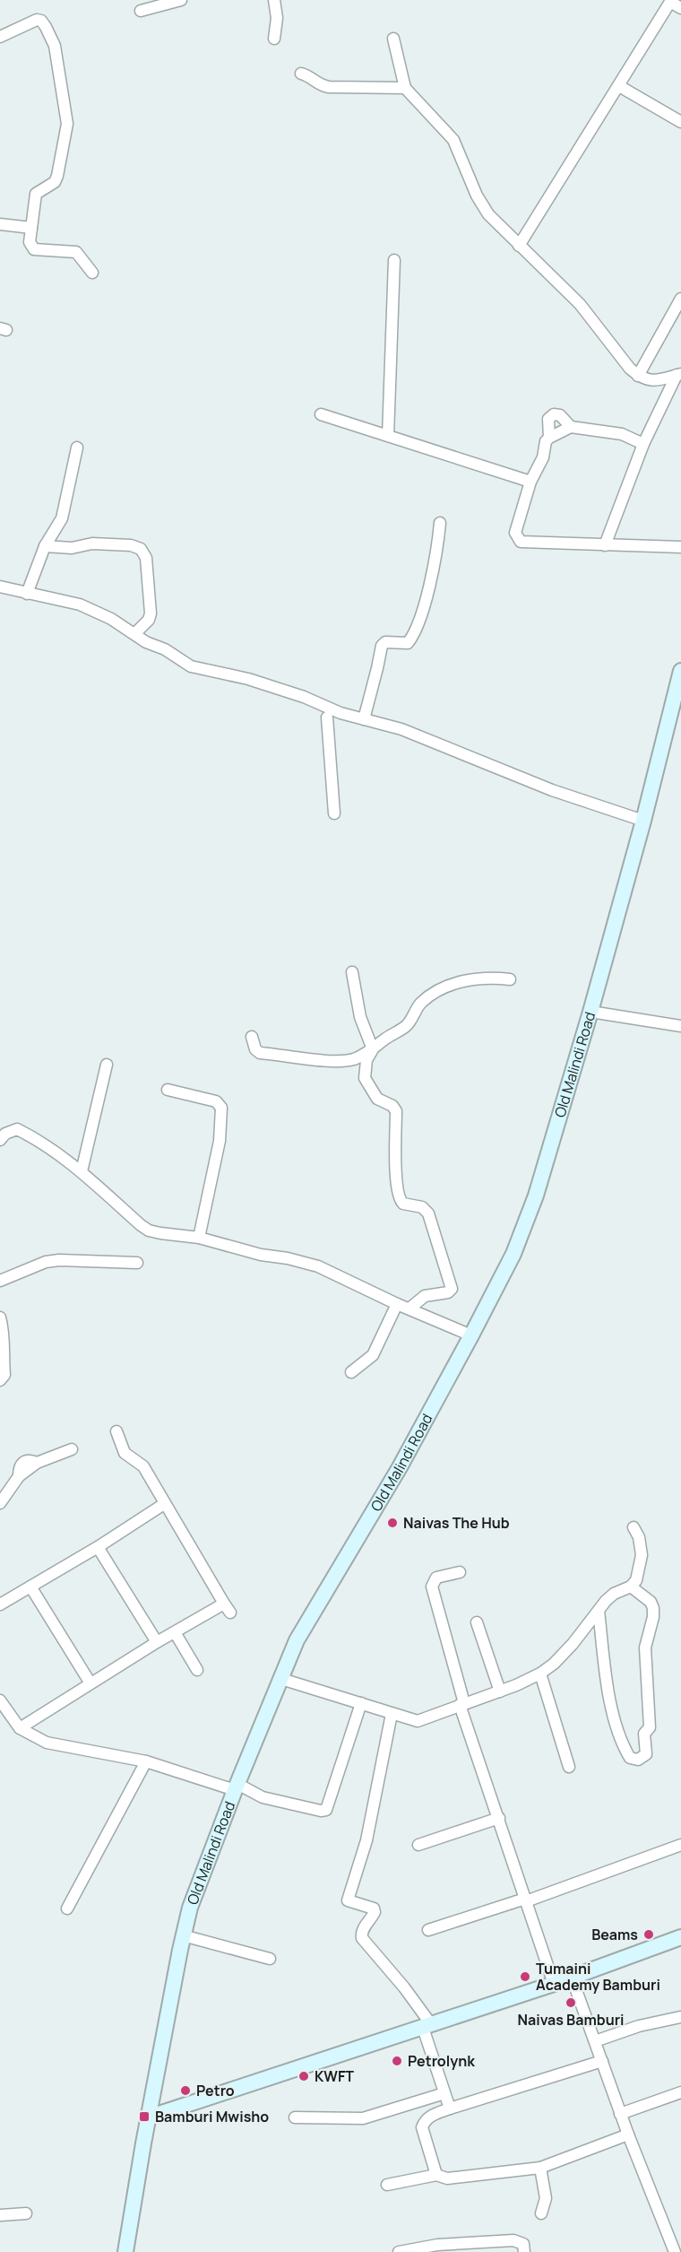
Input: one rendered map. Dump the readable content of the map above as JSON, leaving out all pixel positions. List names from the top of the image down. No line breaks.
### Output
{"streets":{"main road":["Old Malindi Road"]},"places":{"other":["Naivas The Hub","Beams","Tumaini Academy Bamburi","Naivas Bamburi","Petrolynk","KWFT","Petro"],"transit":["Bamburi Mwisho"]}}
